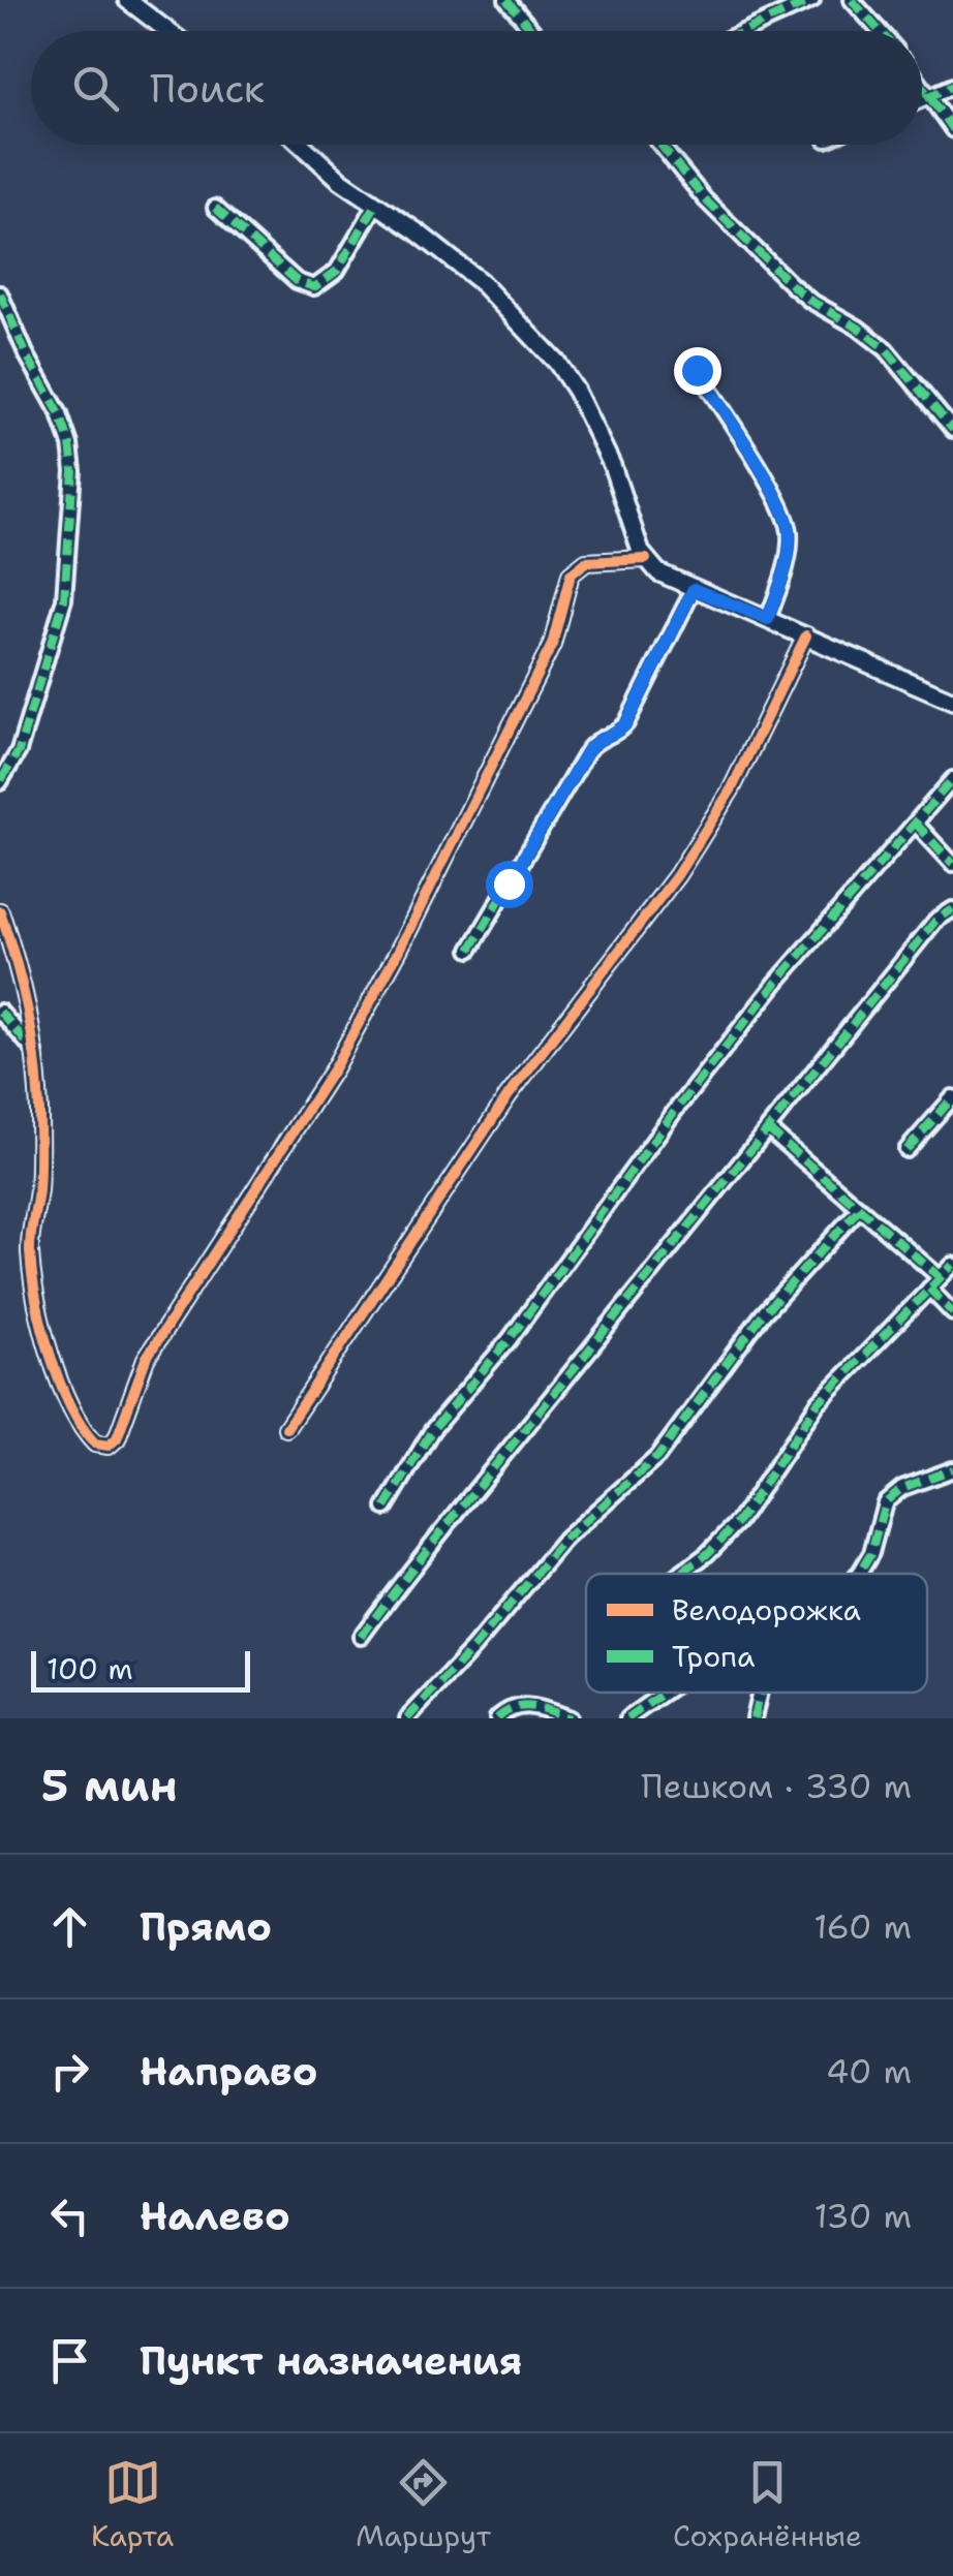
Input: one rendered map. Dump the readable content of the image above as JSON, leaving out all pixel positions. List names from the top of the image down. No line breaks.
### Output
{"legend":["Велодорожка","Тропа"],"scale_bar":"100 m","page":{"search":"Поиск","scale":"100 m","heading":["5 мин","Пешком · 330 m"],"list":[["Прямо","160 m"],["Направо","40 m"],["Налево","130 m"],"Пункт назначения"],"nav":["Карта","Маршрут","Сохранённые"]}}
